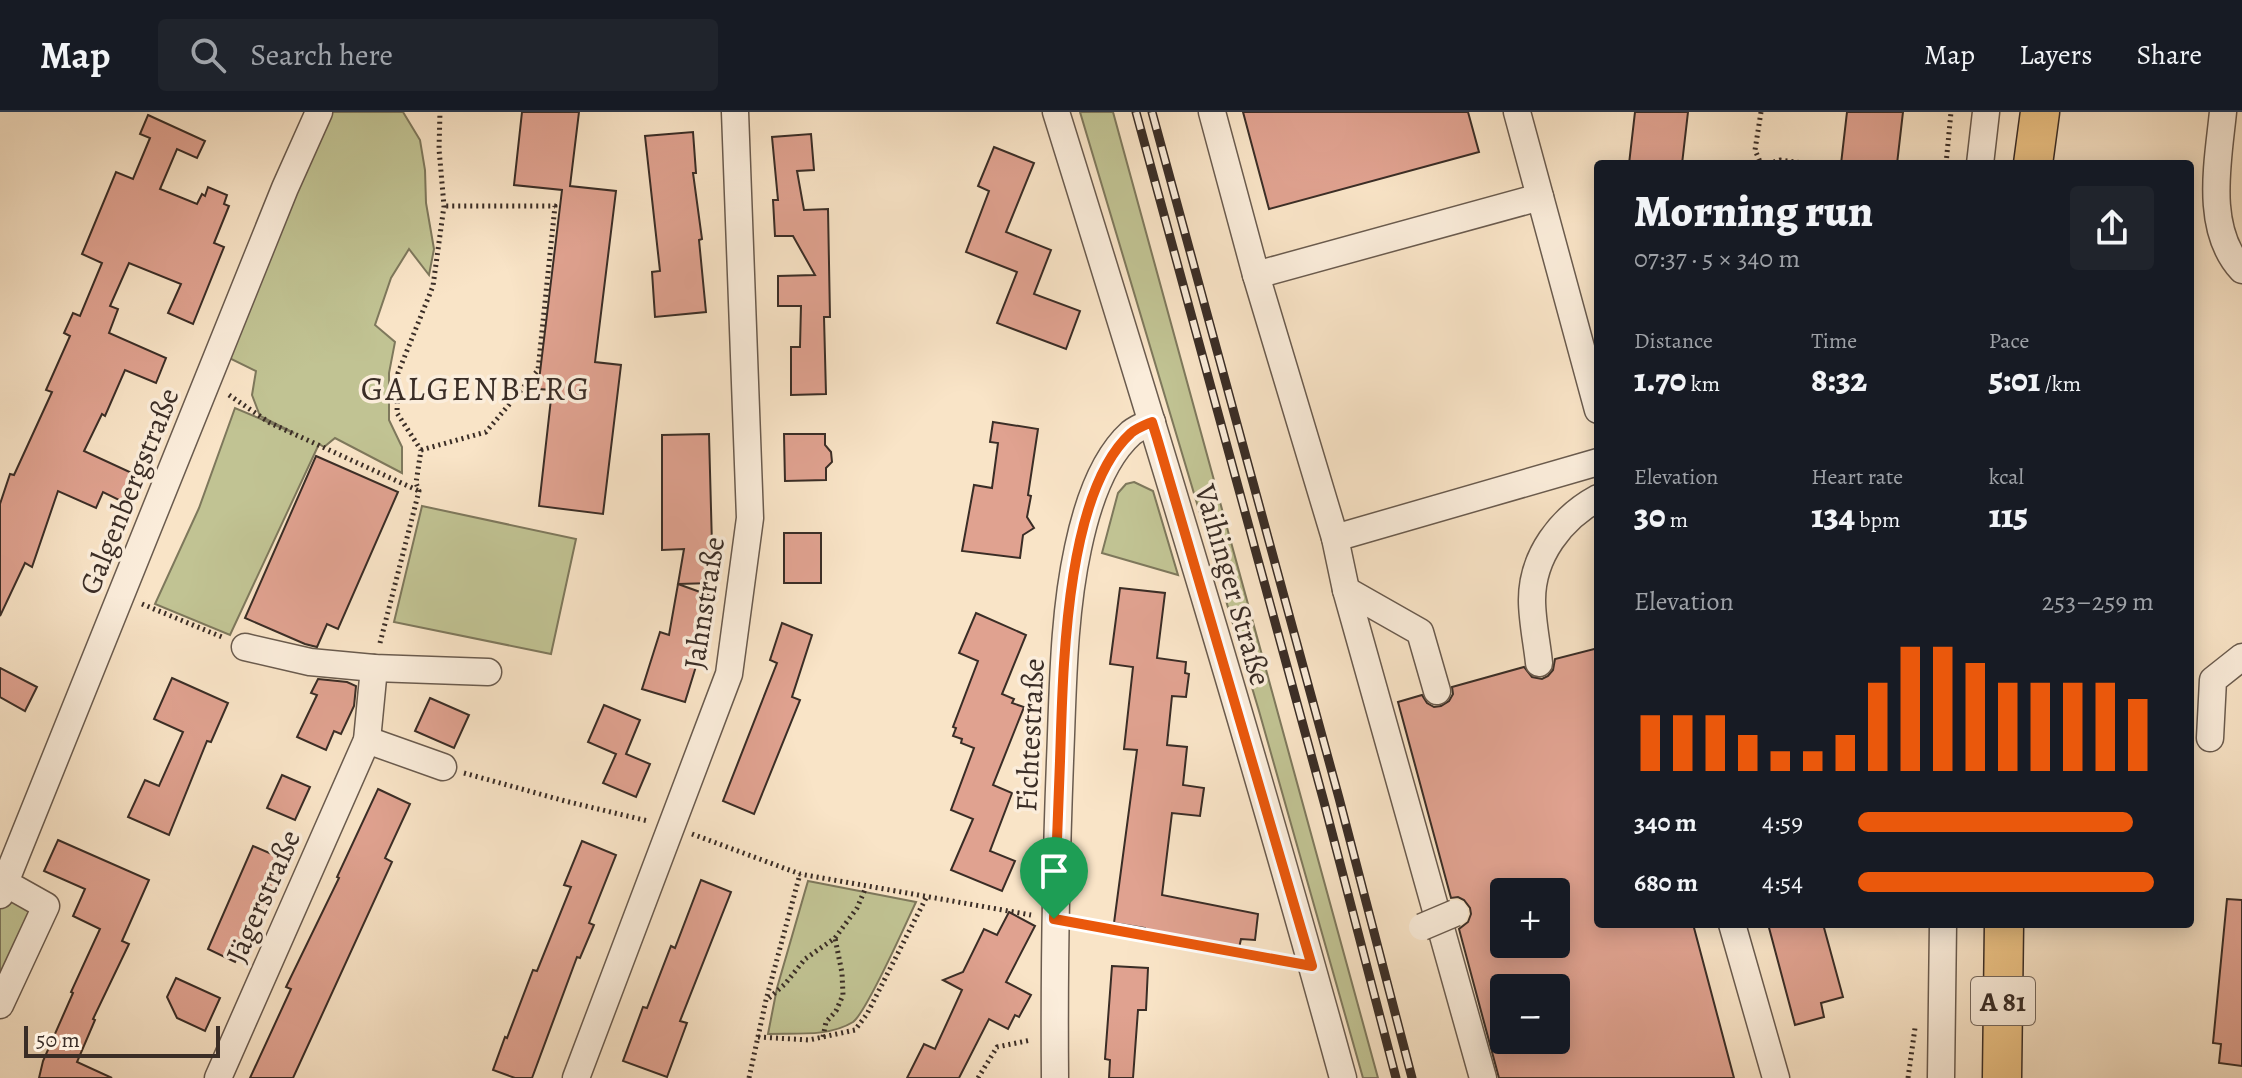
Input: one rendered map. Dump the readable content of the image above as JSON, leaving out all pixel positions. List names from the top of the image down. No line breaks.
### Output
{"streets":{"highway":["A 81"],"street":["Galgenbergstraße","Vaihinger Straße","Jahnstraße","Fichtestraße","Jägerstraße"]},"crossings":[["Vaihinger Straße","Fichtestraße"]],"districts":["GALGENBERG"],"scale_bar":"50 m","page":{"header":"Map","search":"Search here","nav":["Map","Layers","Share"],"heading":["Morning run","07:37 · 5 × 340 m"],"stats":[["Distance","1.70 km"],["Time","8:32"],["Pace","5:01 /km"],["Elevation","30 m"],["Heart rate","134 bpm"],["kcal","115"]],"chart":["Elevation","253–259 m"],"list":[{"name":"340 m","note":"4:59"},{"name":"680 m","note":"4:54"}],"map_buttons":["+","−"],"scale":"50 m"}}
